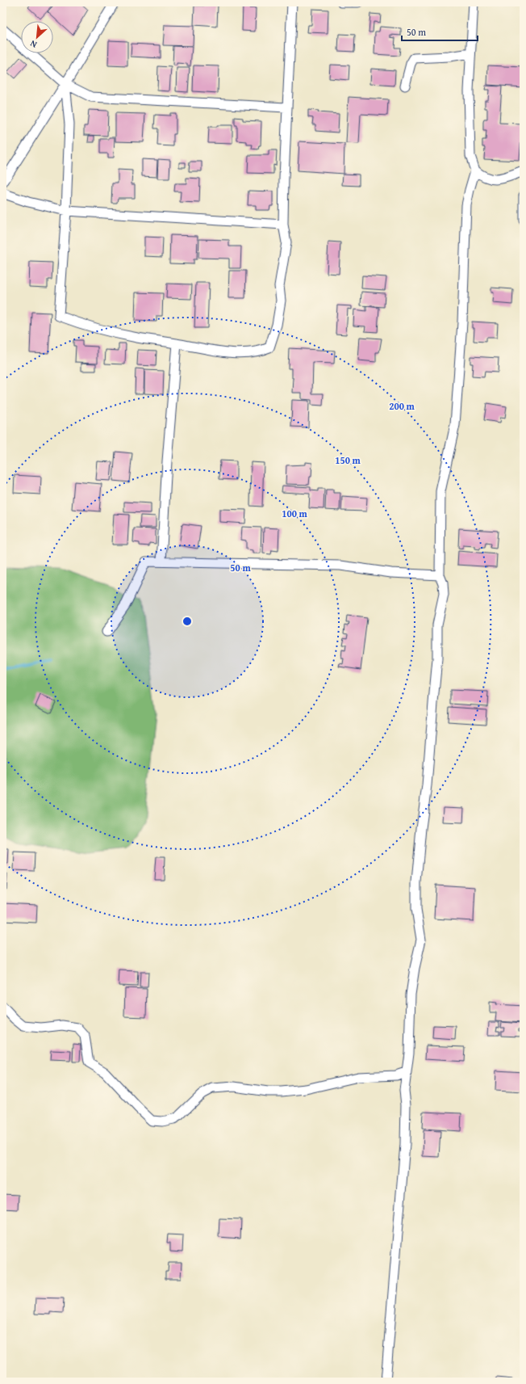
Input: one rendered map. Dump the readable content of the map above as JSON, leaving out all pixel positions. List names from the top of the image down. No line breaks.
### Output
{"scale_bar":"50 m","north":"bottom left","rings":["200 m","150 m","100 m","50 m"]}
